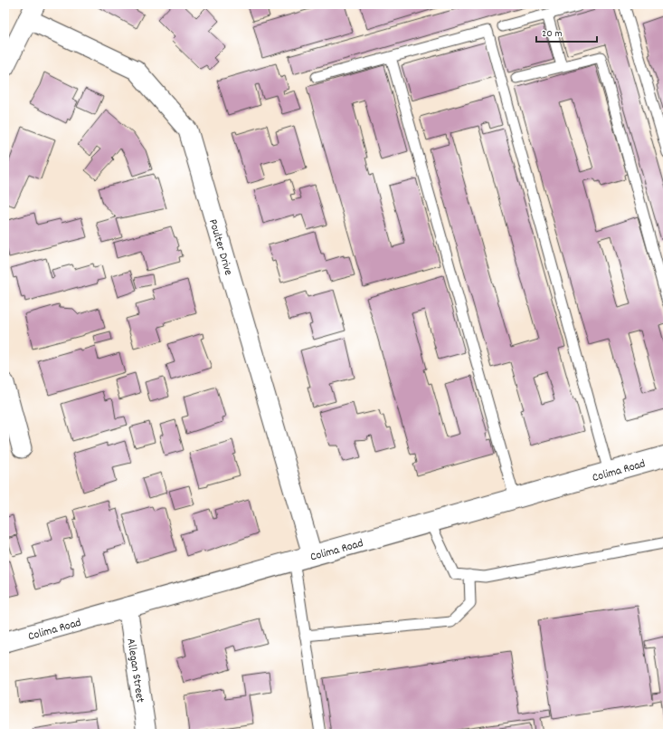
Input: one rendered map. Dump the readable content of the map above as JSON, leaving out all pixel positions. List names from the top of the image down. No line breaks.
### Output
{"streets":{"main road":["Colima Road"],"street":["Poulter Drive","Allegan Street"]},"crossings":[["Poulter Drive","Colima Road"],["Colima Road","Allegan Street"]],"scale_bar":"20 m"}
